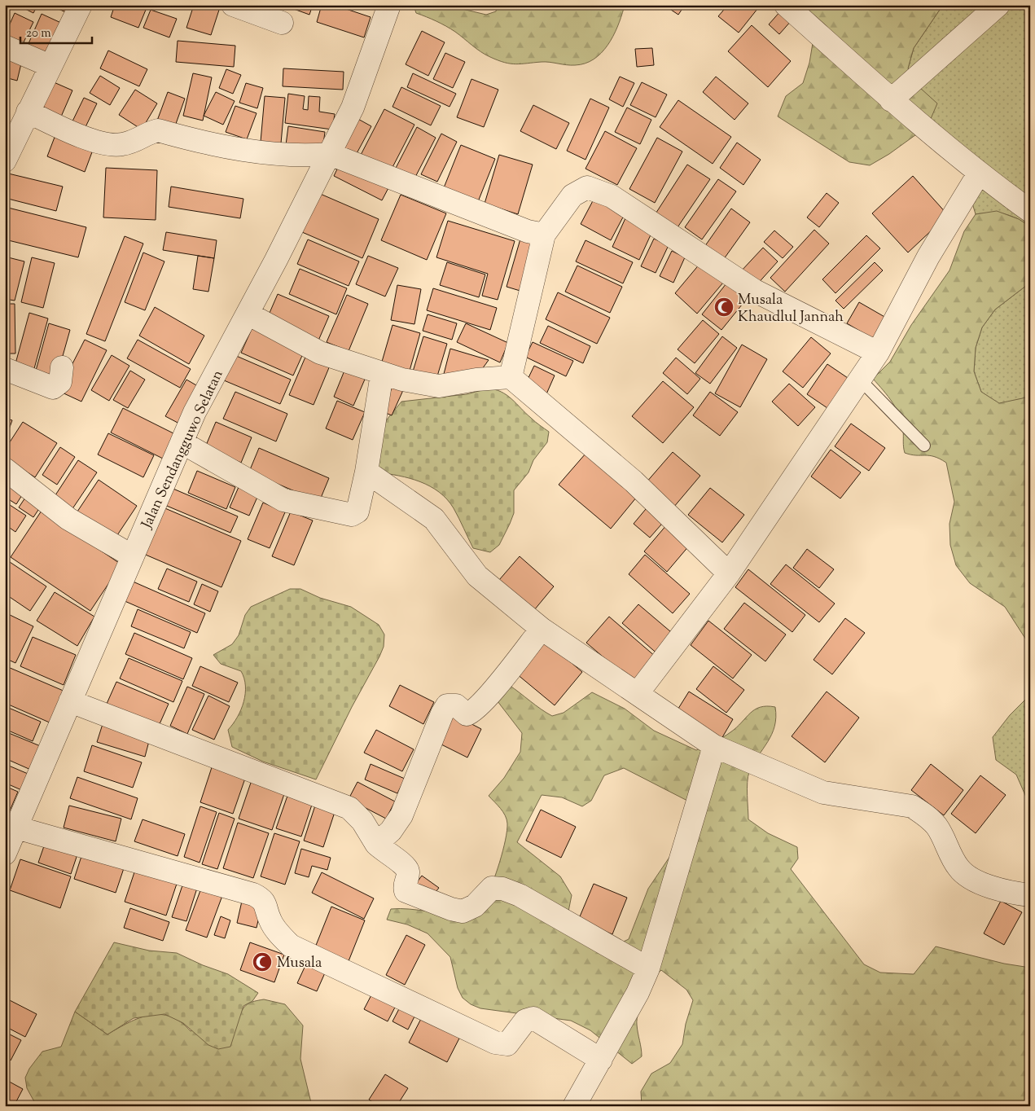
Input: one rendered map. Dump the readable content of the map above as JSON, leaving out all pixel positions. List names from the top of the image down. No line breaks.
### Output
{"streets":{"street":["Jalan Sendangguwo Selatan"]},"places":{"mosque":["Musala Khaudlul Jannah","Musala"]},"scale_bar":"20 m"}
